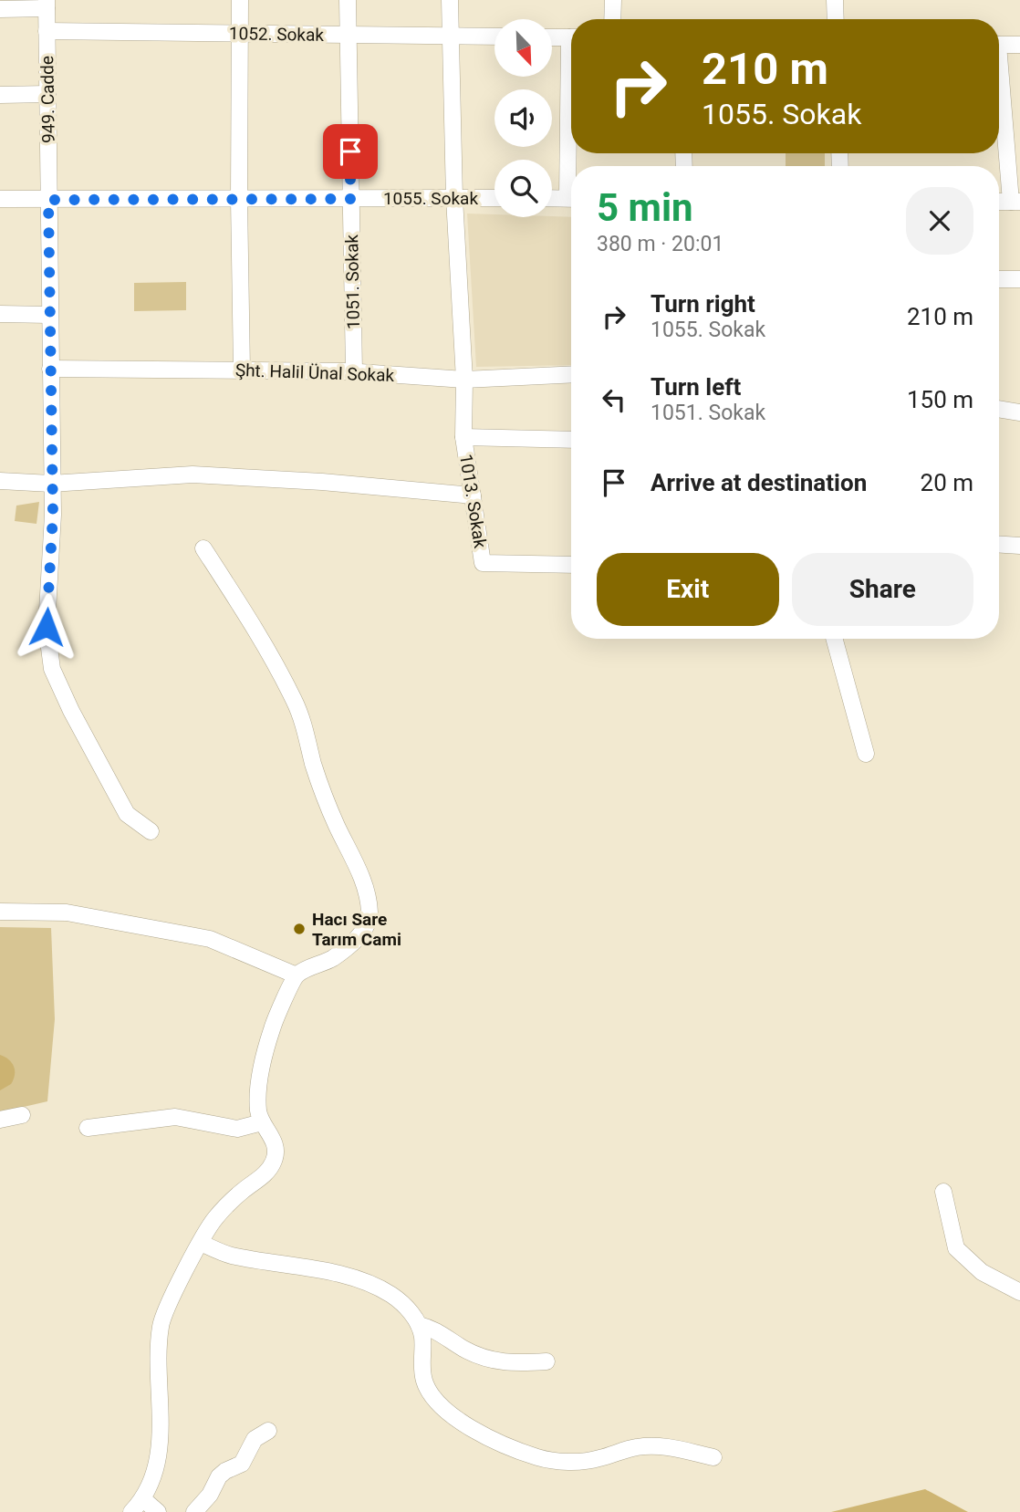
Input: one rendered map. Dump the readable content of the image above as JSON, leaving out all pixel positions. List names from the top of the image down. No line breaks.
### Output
{"streets":{"street":["1052. Sokak","949. Cadde","1055. Sokak","1051. Sokak","Şht. Halil Ünal Sokak","1013. Sokak"]},"crossings":[["1052. Sokak","949. Cadde"],["1052. Sokak","1051. Sokak"],["1052. Sokak","1013. Sokak"],["949. Cadde","1055. Sokak"],["949. Cadde","Şht. Halil Ünal Sokak"],["1055. Sokak","1051. Sokak"],["1055. Sokak","1013. Sokak"],["1051. Sokak","Şht. Halil Ünal Sokak"],["Şht. Halil Ünal Sokak","1013. Sokak"]],"places":["Hacı Sare Tarım Cami"],"north":"bottom right","page":{"turn":["210 m","1055. Sokak"],"heading":["5 min","380 m · 20:01"],"list":[{"name":"Turn right","note":"1055. Sokak","value":"210 m"},{"name":"Turn left","note":"1051. Sokak","value":"150 m"},{"name":"Arrive at destination","value":"20 m"}],"buttons":["Exit","Share"]}}
